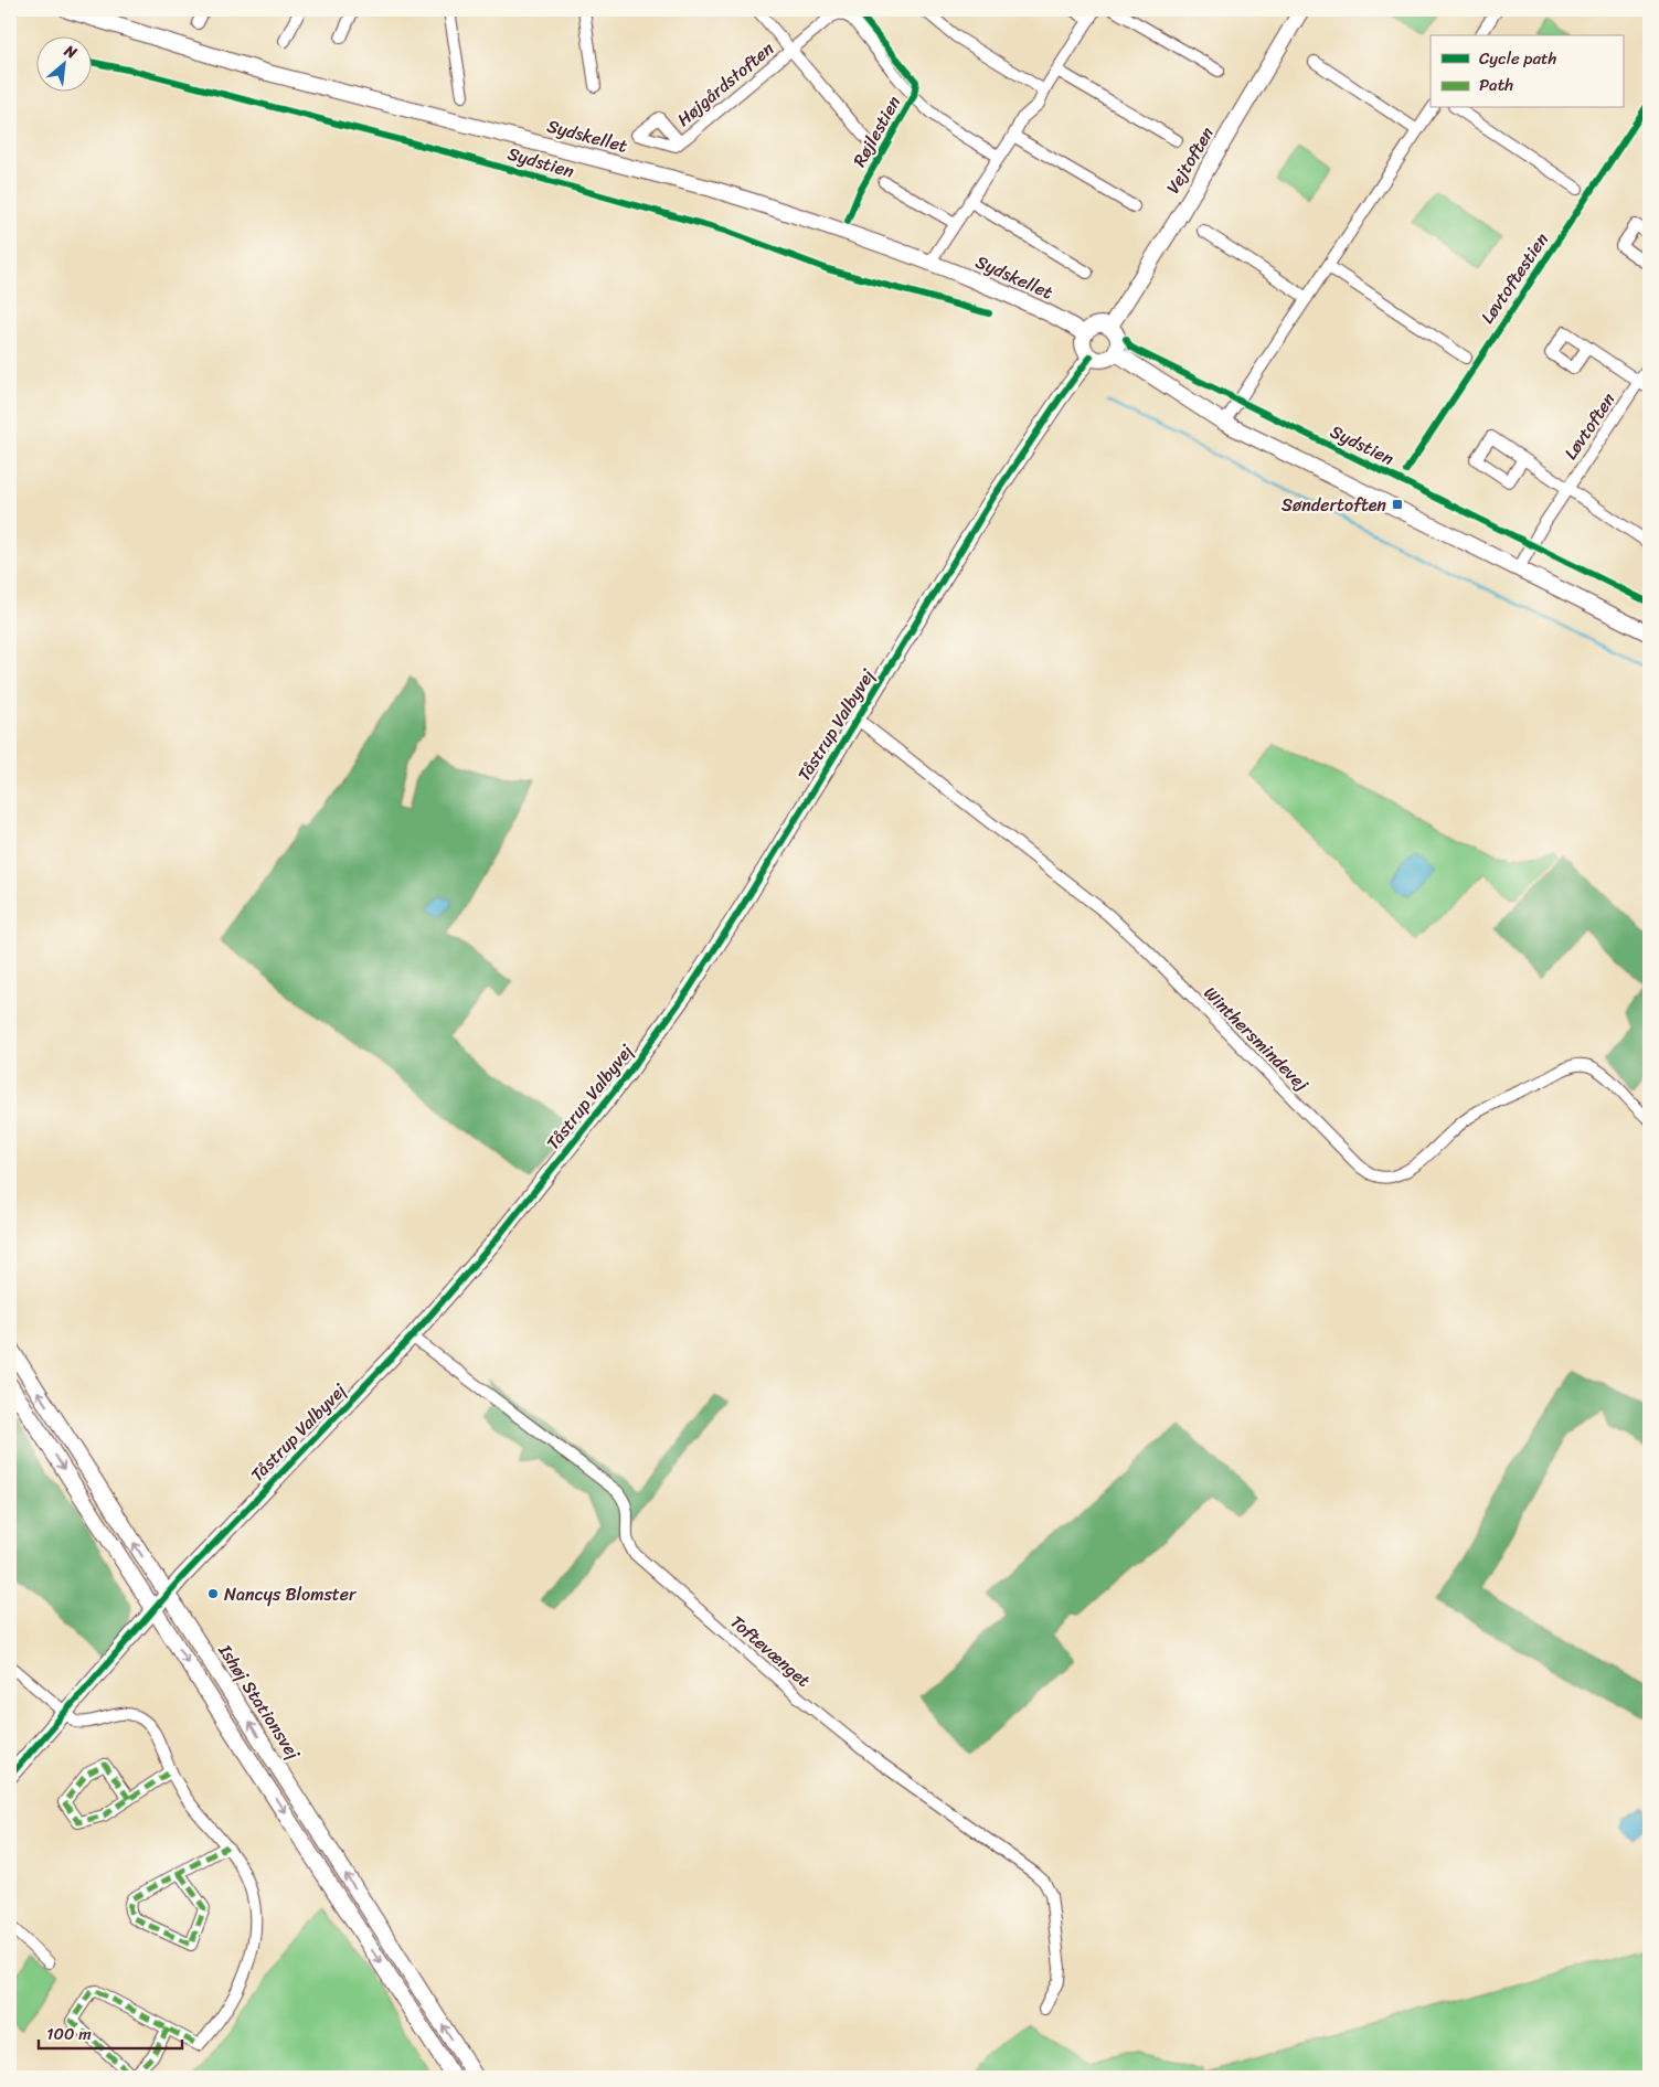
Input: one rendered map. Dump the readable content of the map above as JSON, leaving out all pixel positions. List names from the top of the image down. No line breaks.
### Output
{"streets":{"street":["Højgårdstoften","Sydskellet","Vejtoften","Løvtoften","Tåstrup Valbyvej","Winthersmindevej","Toftevænget","Ishøj Stationsvej"],"cycle path":["Røjlestien","Sydstien","Løvtoftestien"]},"crossings":[["Sydskellet","Vejtoften"],["Sydskellet","Tåstrup Valbyvej"],["Vejtoften","Tåstrup Valbyvej"],["Tåstrup Valbyvej","Winthersmindevej"],["Tåstrup Valbyvej","Toftevænget"],["Tåstrup Valbyvej","Ishøj Stationsvej"]],"places":{"transit":["Søndertoften"],"other":["Nancys Blomster"]},"legend":["Cycle path","Path"],"scale_bar":"100 m","north":"top right"}
